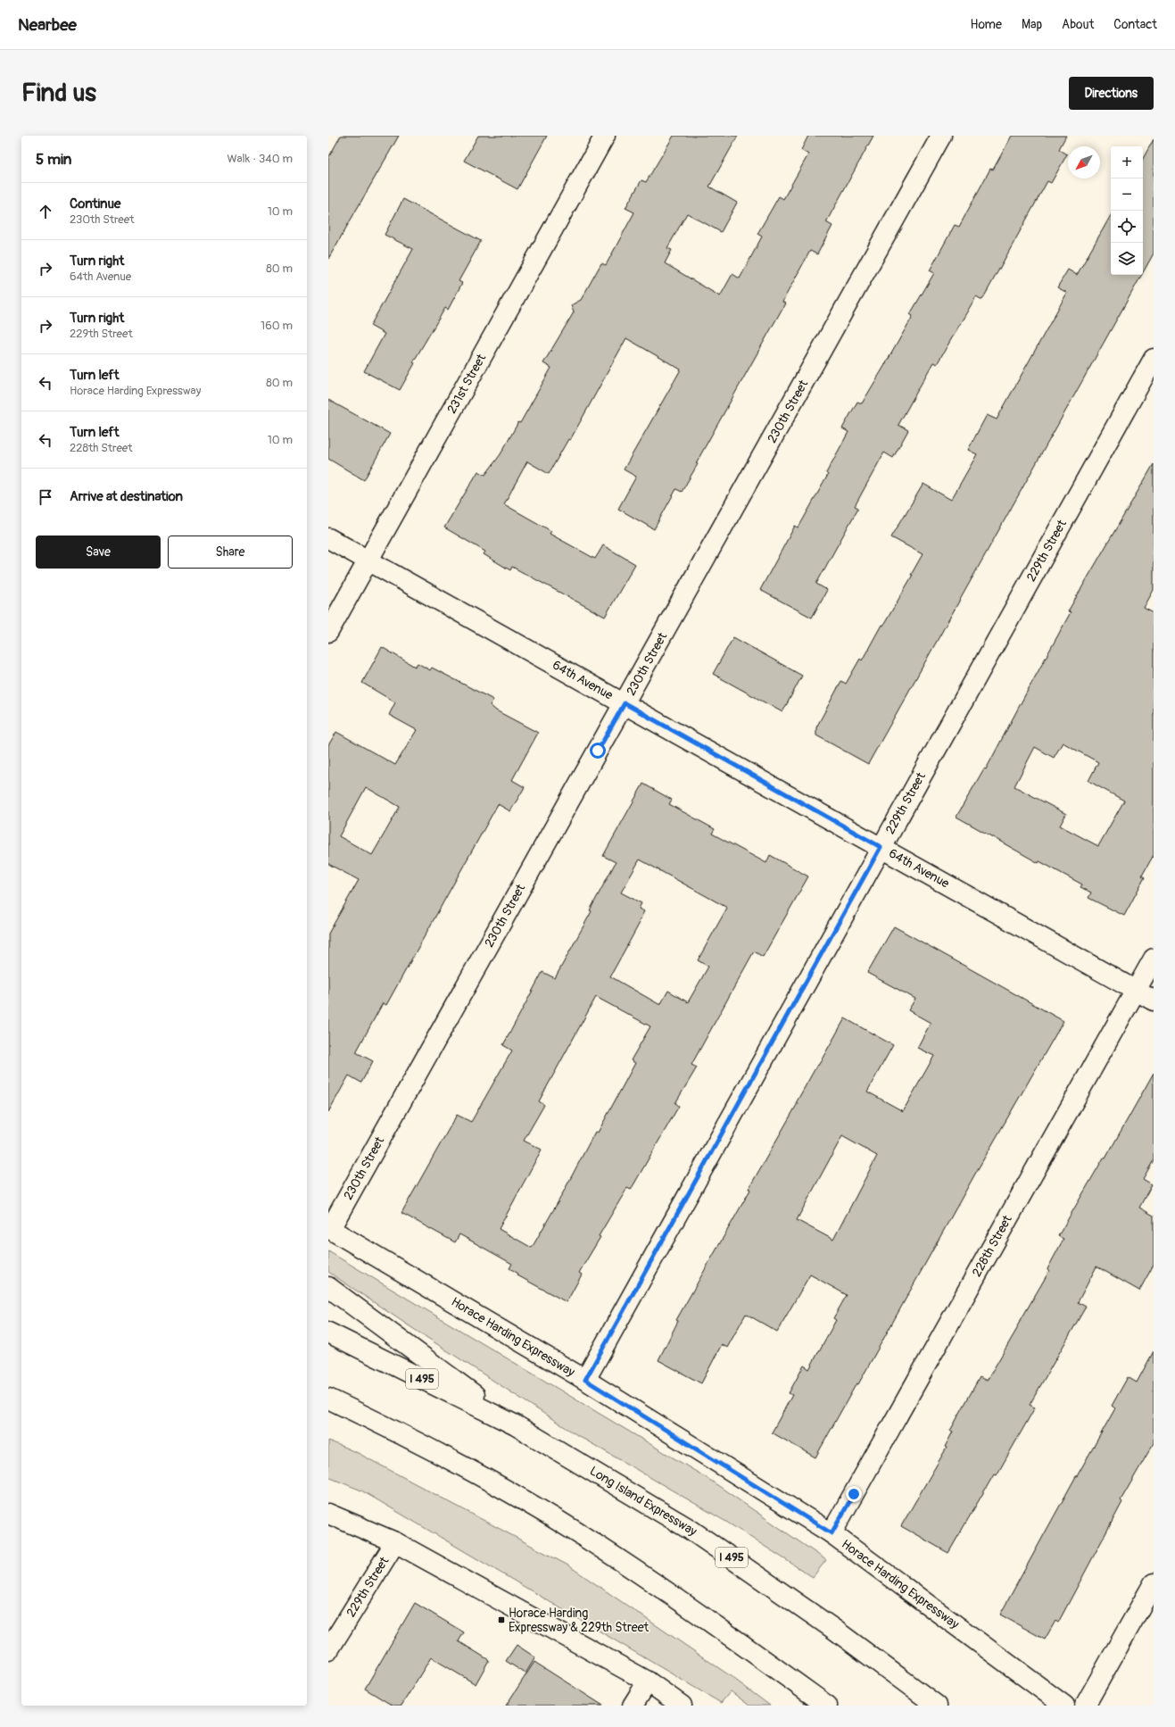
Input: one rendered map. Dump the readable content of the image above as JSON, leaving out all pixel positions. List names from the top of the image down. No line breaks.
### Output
{"streets":{"main road":["231st Street","230th Street","229th Street","64th Avenue","228th Street","Horace Harding Expressway","I 495","Long Island Expressway"]},"crossings":[["231st Street","64th Avenue"],["230th Street","64th Avenue"],["230th Street","Horace Harding Expressway"],["229th Street","64th Avenue"],["229th Street","Horace Harding Expressway"],["64th Avenue","228th Street"],["228th Street","Horace Harding Expressway"]],"places":{"transit":["Horace Harding Expressway & 229th Street"]},"north":"bottom left","page":{"header":"Nearbee","nav":["Home","Map","About","Contact"],"buttons":["Directions",["Save","Share"]],"title":"Find us","heading":["5 min","Walk · 340 m"],"map_buttons":["+","−"],"list":[["Continue","230th Street","10 m"],["Turn right","64th Avenue","80 m"],["Turn right","229th Street","160 m"],["Turn left","Horace Harding Expressway","80 m"],["Turn left","228th Street","10 m"],"Arrive at destination"]}}
